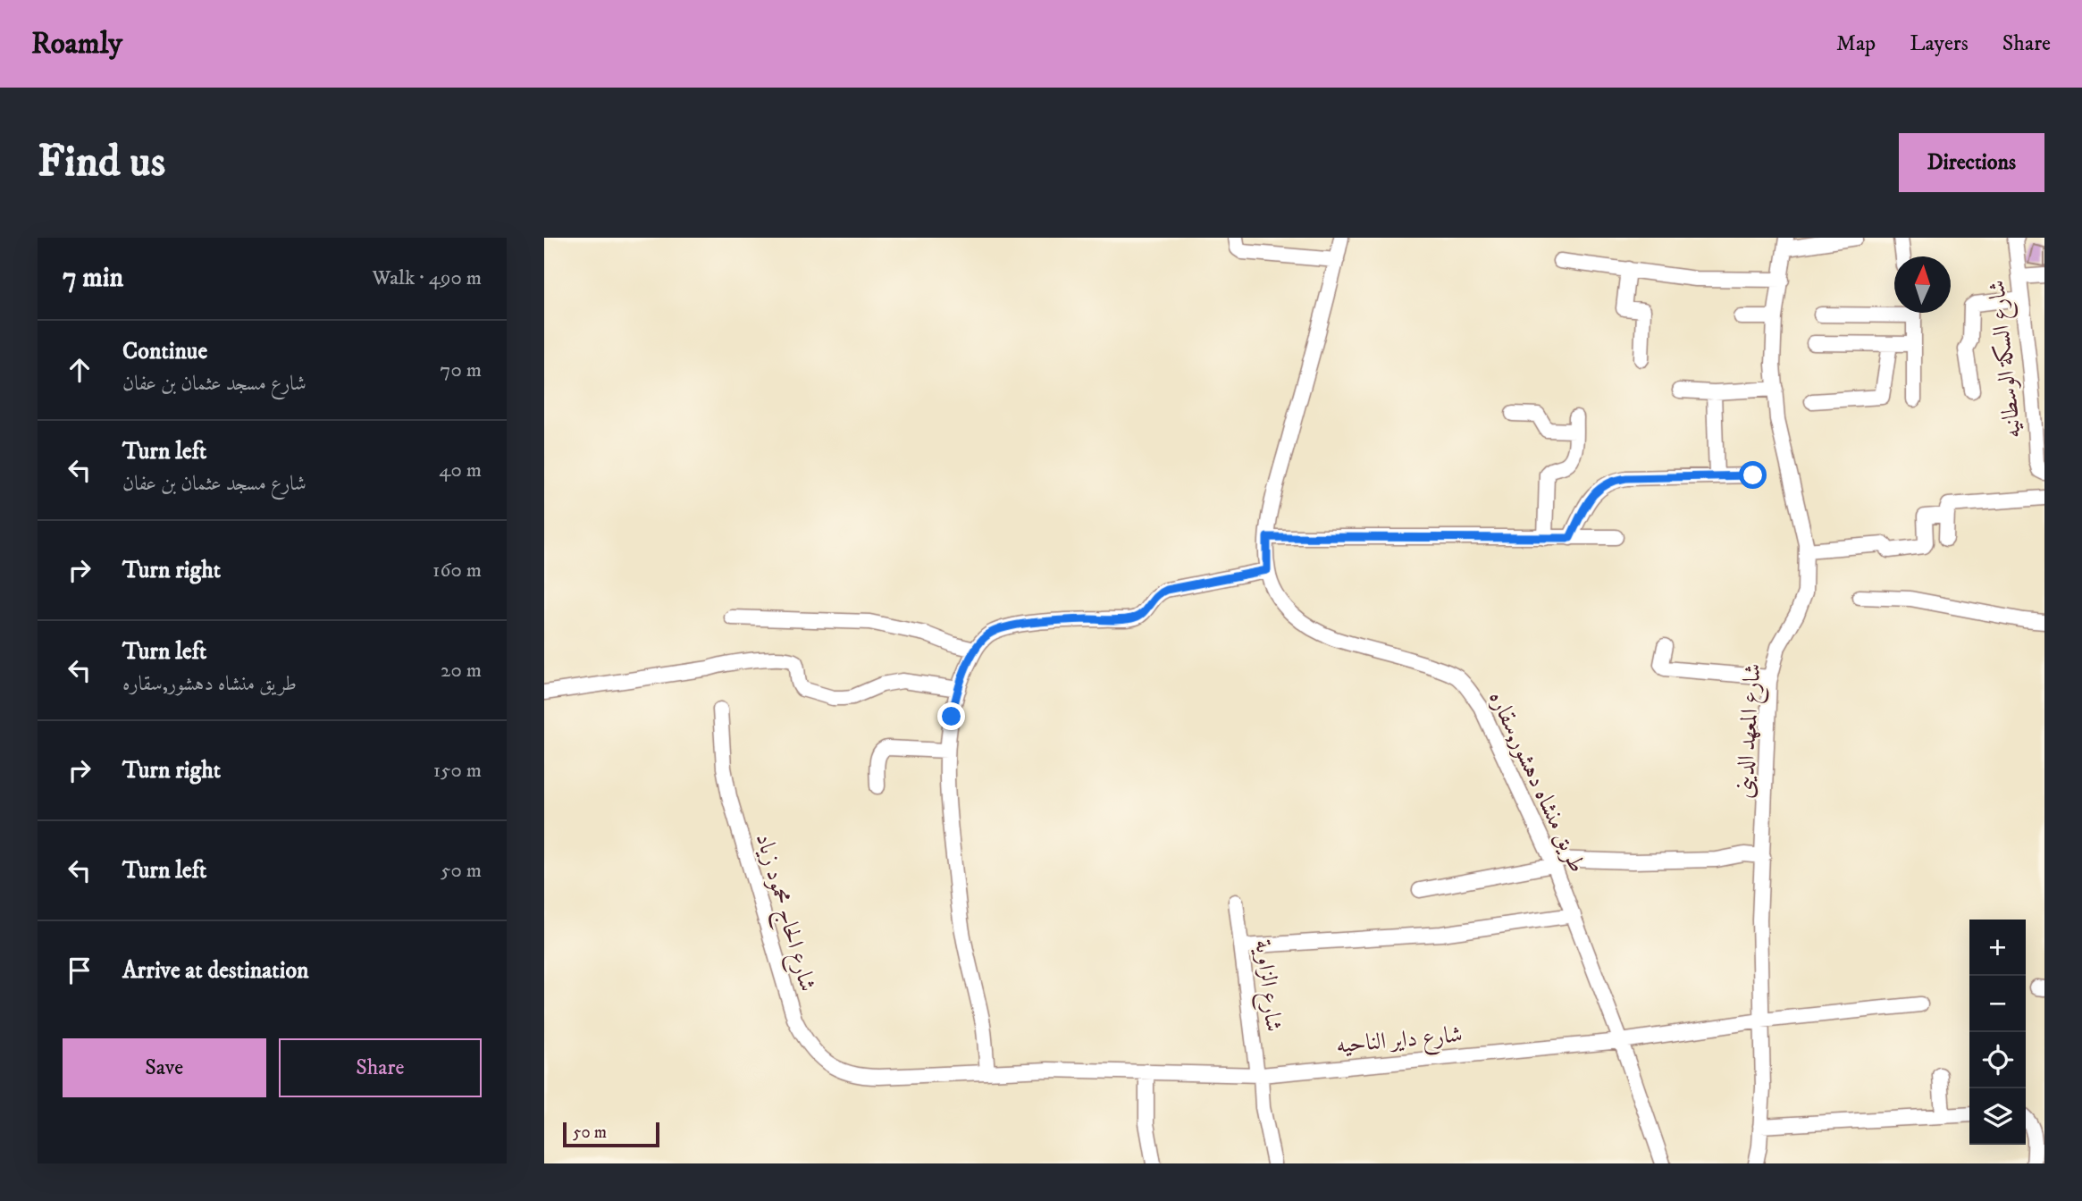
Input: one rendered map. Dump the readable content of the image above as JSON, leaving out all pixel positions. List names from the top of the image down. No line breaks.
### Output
{"streets":{"street":["شارع السكة الوسطانيه","شارع المعهد الدينى","طريق منشاه دهشور,سقاره","شارع الحاج محمود زياد","شارع الزاوية","شارع داير الناحيه"]},"crossings":[["شارع المعهد الدينى","شارع داير الناحيه"],["طريق منشاه دهشور,سقاره","شارع داير الناحيه"],["شارع الحاج محمود زياد","شارع داير الناحيه"],["شارع الزاوية","شارع داير الناحيه"]],"scale_bar":"50 m","north":"top","page":{"header":"Roamly","nav":["Map","Layers","Share"],"buttons":["Directions",["Save","Share"]],"title":"Find us","heading":["7 min","Walk · 490 m"],"list":[["Continue","شارع مسجد عثمان بن عفان","70 m"],["Turn left","شارع مسجد عثمان بن عفان","40 m"],["Turn right","160 m"],["Turn left","طريق منشاه دهشور,سقاره","20 m"],["Turn right","150 m"],["Turn left","50 m"],"Arrive at destination"],"map_buttons":["+","−"],"scale":"50 m"}}
